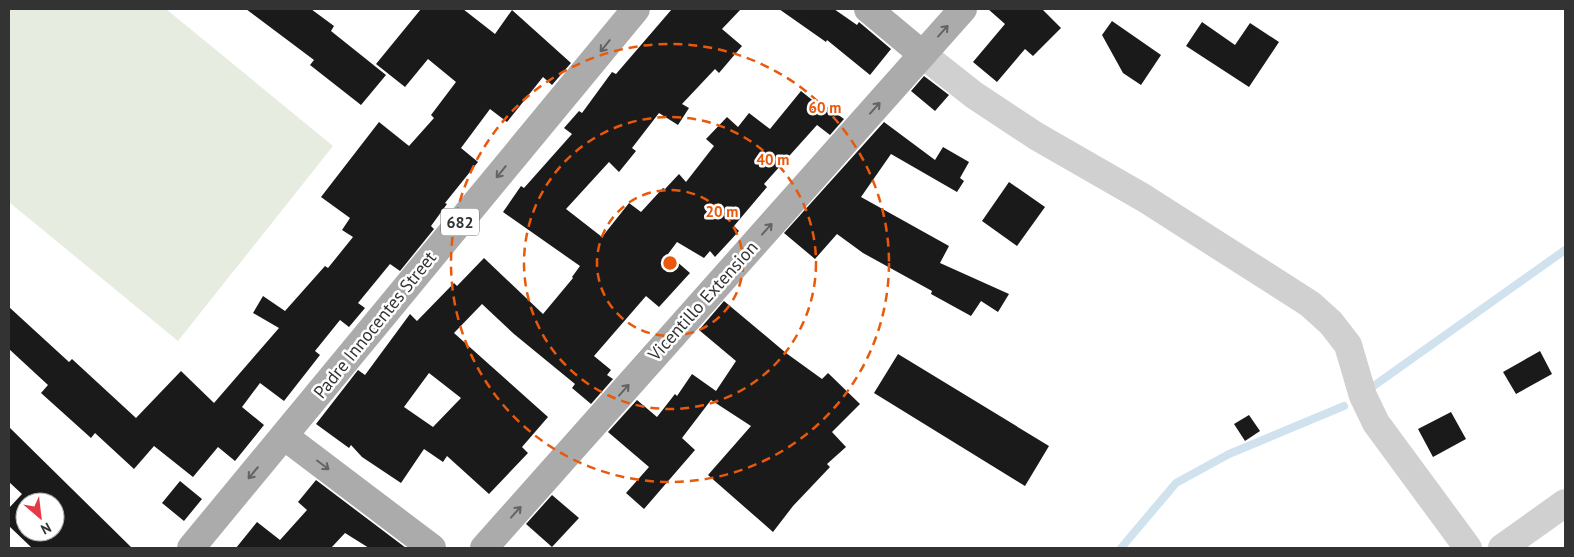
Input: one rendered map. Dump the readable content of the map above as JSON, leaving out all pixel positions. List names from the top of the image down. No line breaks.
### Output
{"streets":{"main road":["682","Vicentillo Extension","Padre Innocentes Street"]},"one_way":["Vicentillo Extension","Padre Innocentes Street"],"north":"bottom right","rings":["60 m","40 m","20 m"]}
